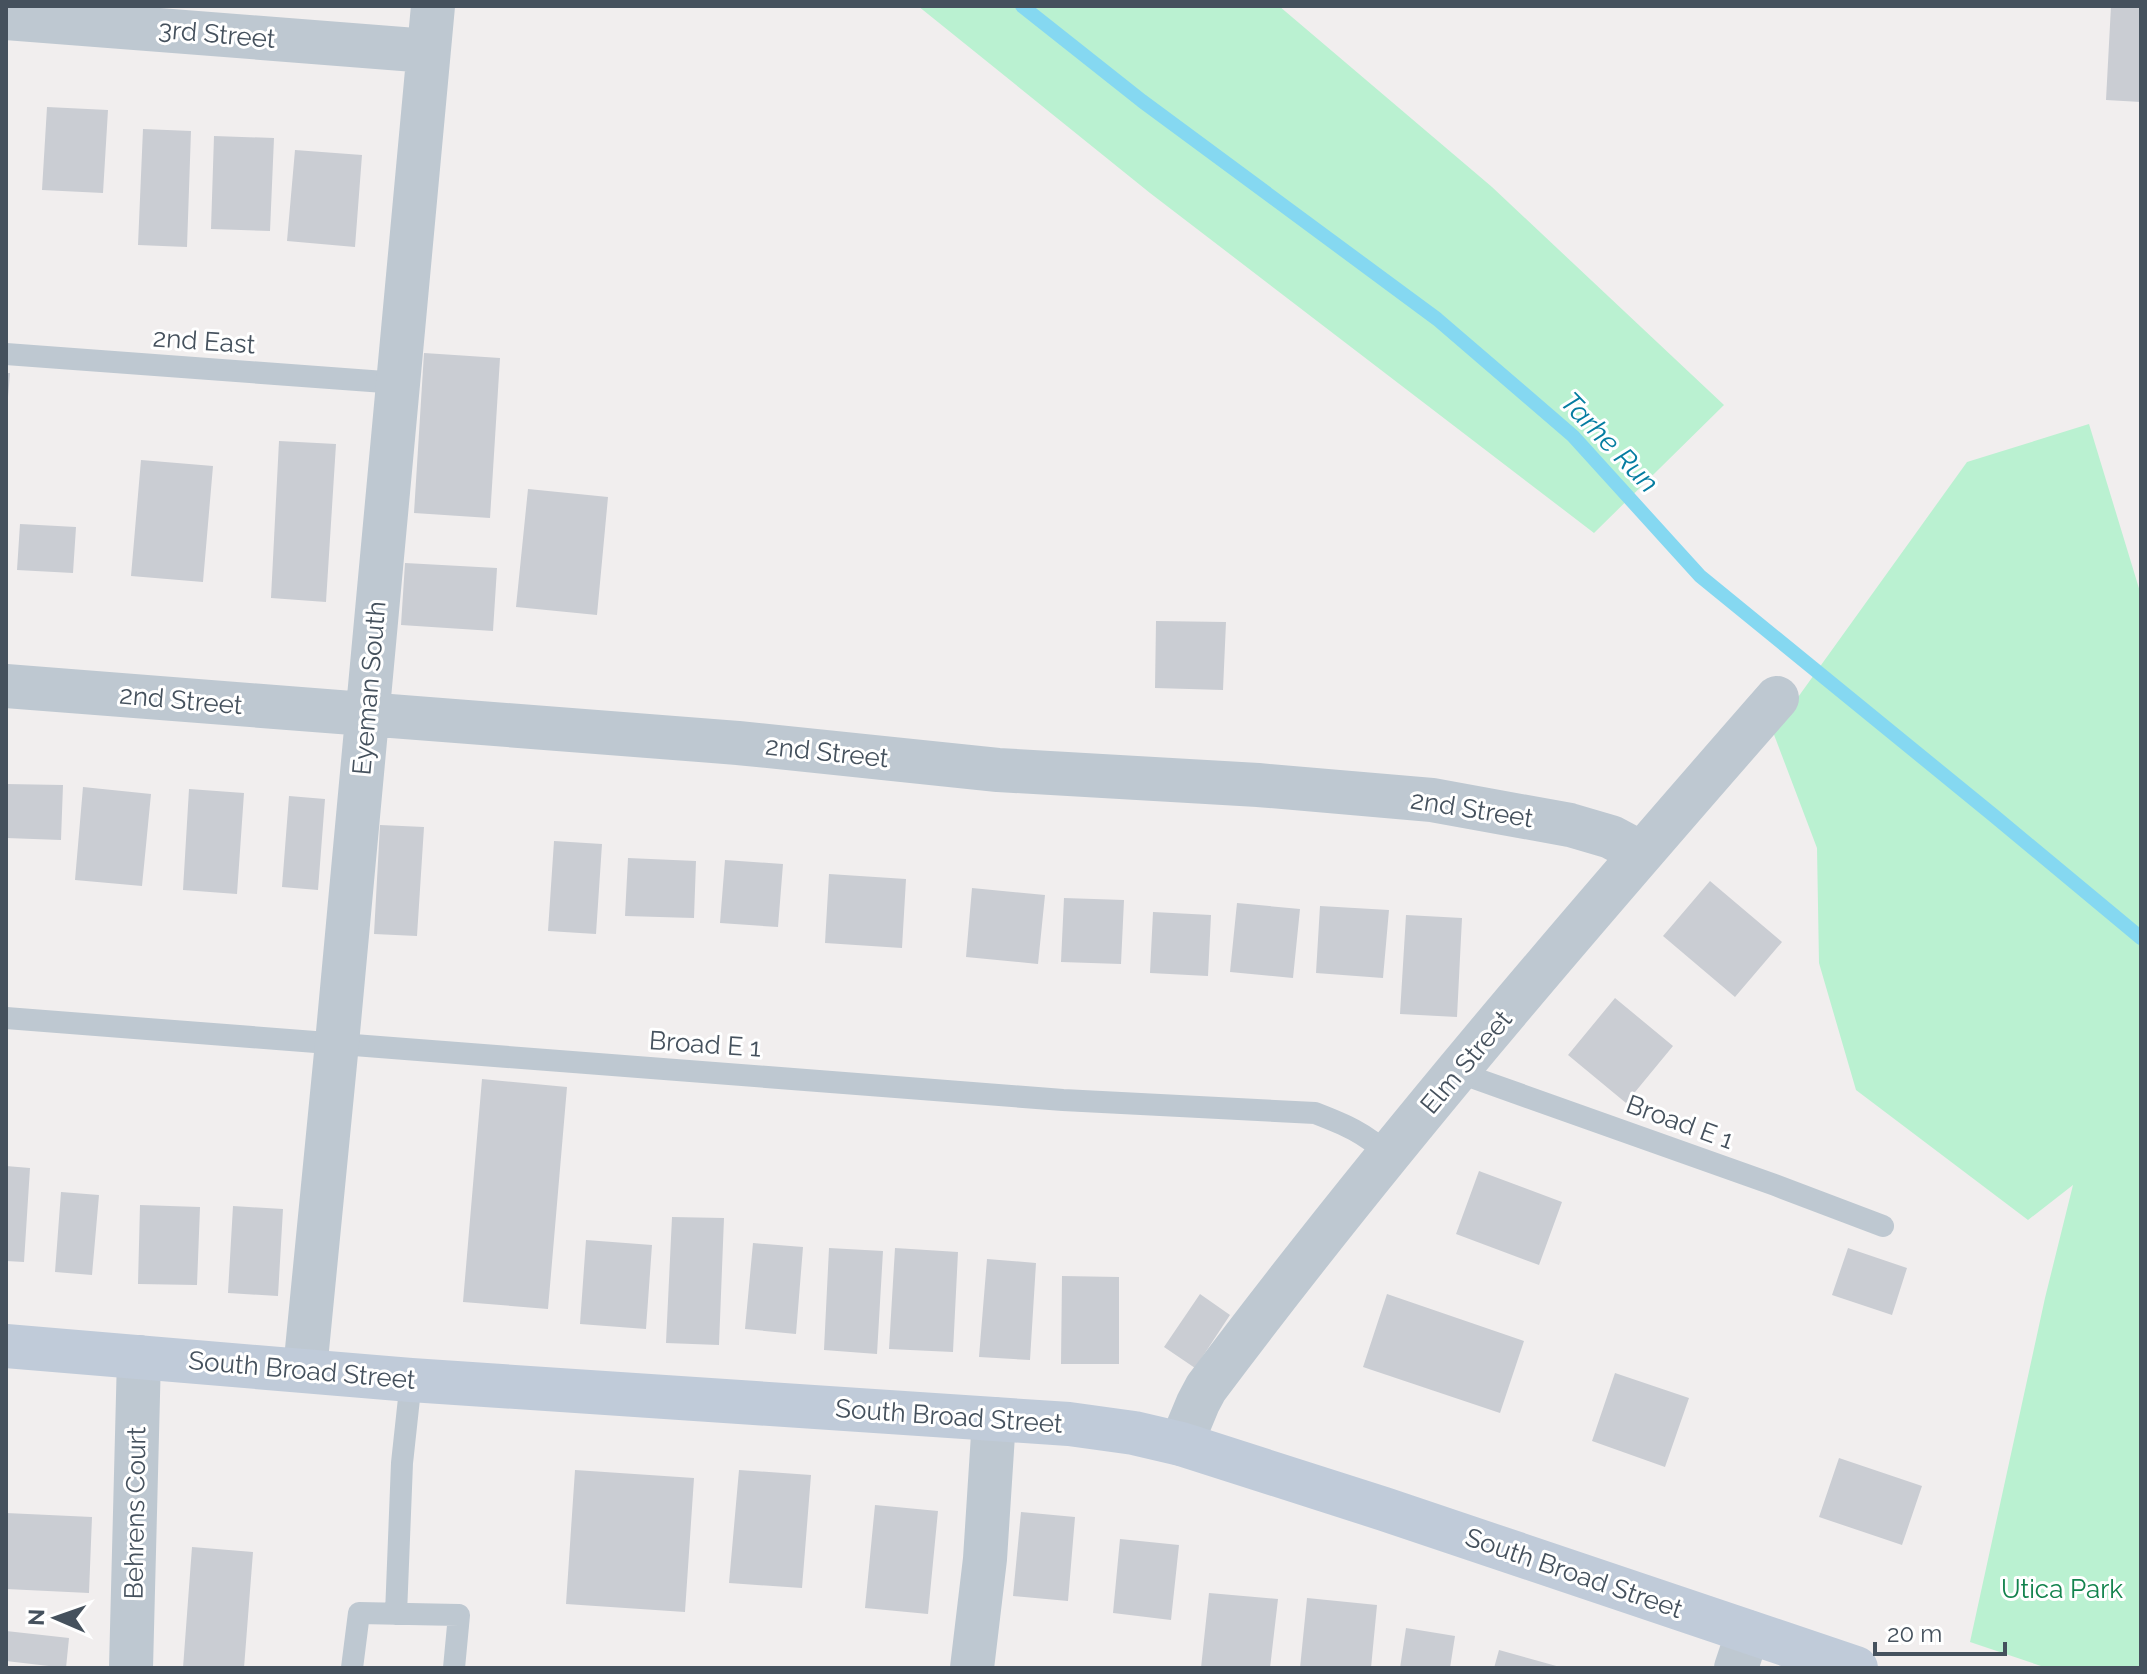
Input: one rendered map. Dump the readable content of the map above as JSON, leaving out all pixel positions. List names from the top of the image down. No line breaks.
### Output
{"streets":{"street":["3rd Street","Eyeman South","2nd Street","Elm Street","South Broad Street","Behrens Court"],"lane":["2nd East","Broad E 1"]},"crossings":[["3rd Street","Eyeman South"],["2nd East","Eyeman South"],["Eyeman South","2nd Street"],["Eyeman South","Broad E 1"],["Eyeman South","South Broad Street"],["2nd Street","Elm Street"],["Broad E 1","Elm Street"],["Elm Street","South Broad Street"],["South Broad Street","Behrens Court"]],"water":["Tarhe Run"],"parks":["Utica Park"],"scale_bar":"20 m","north":"left"}
